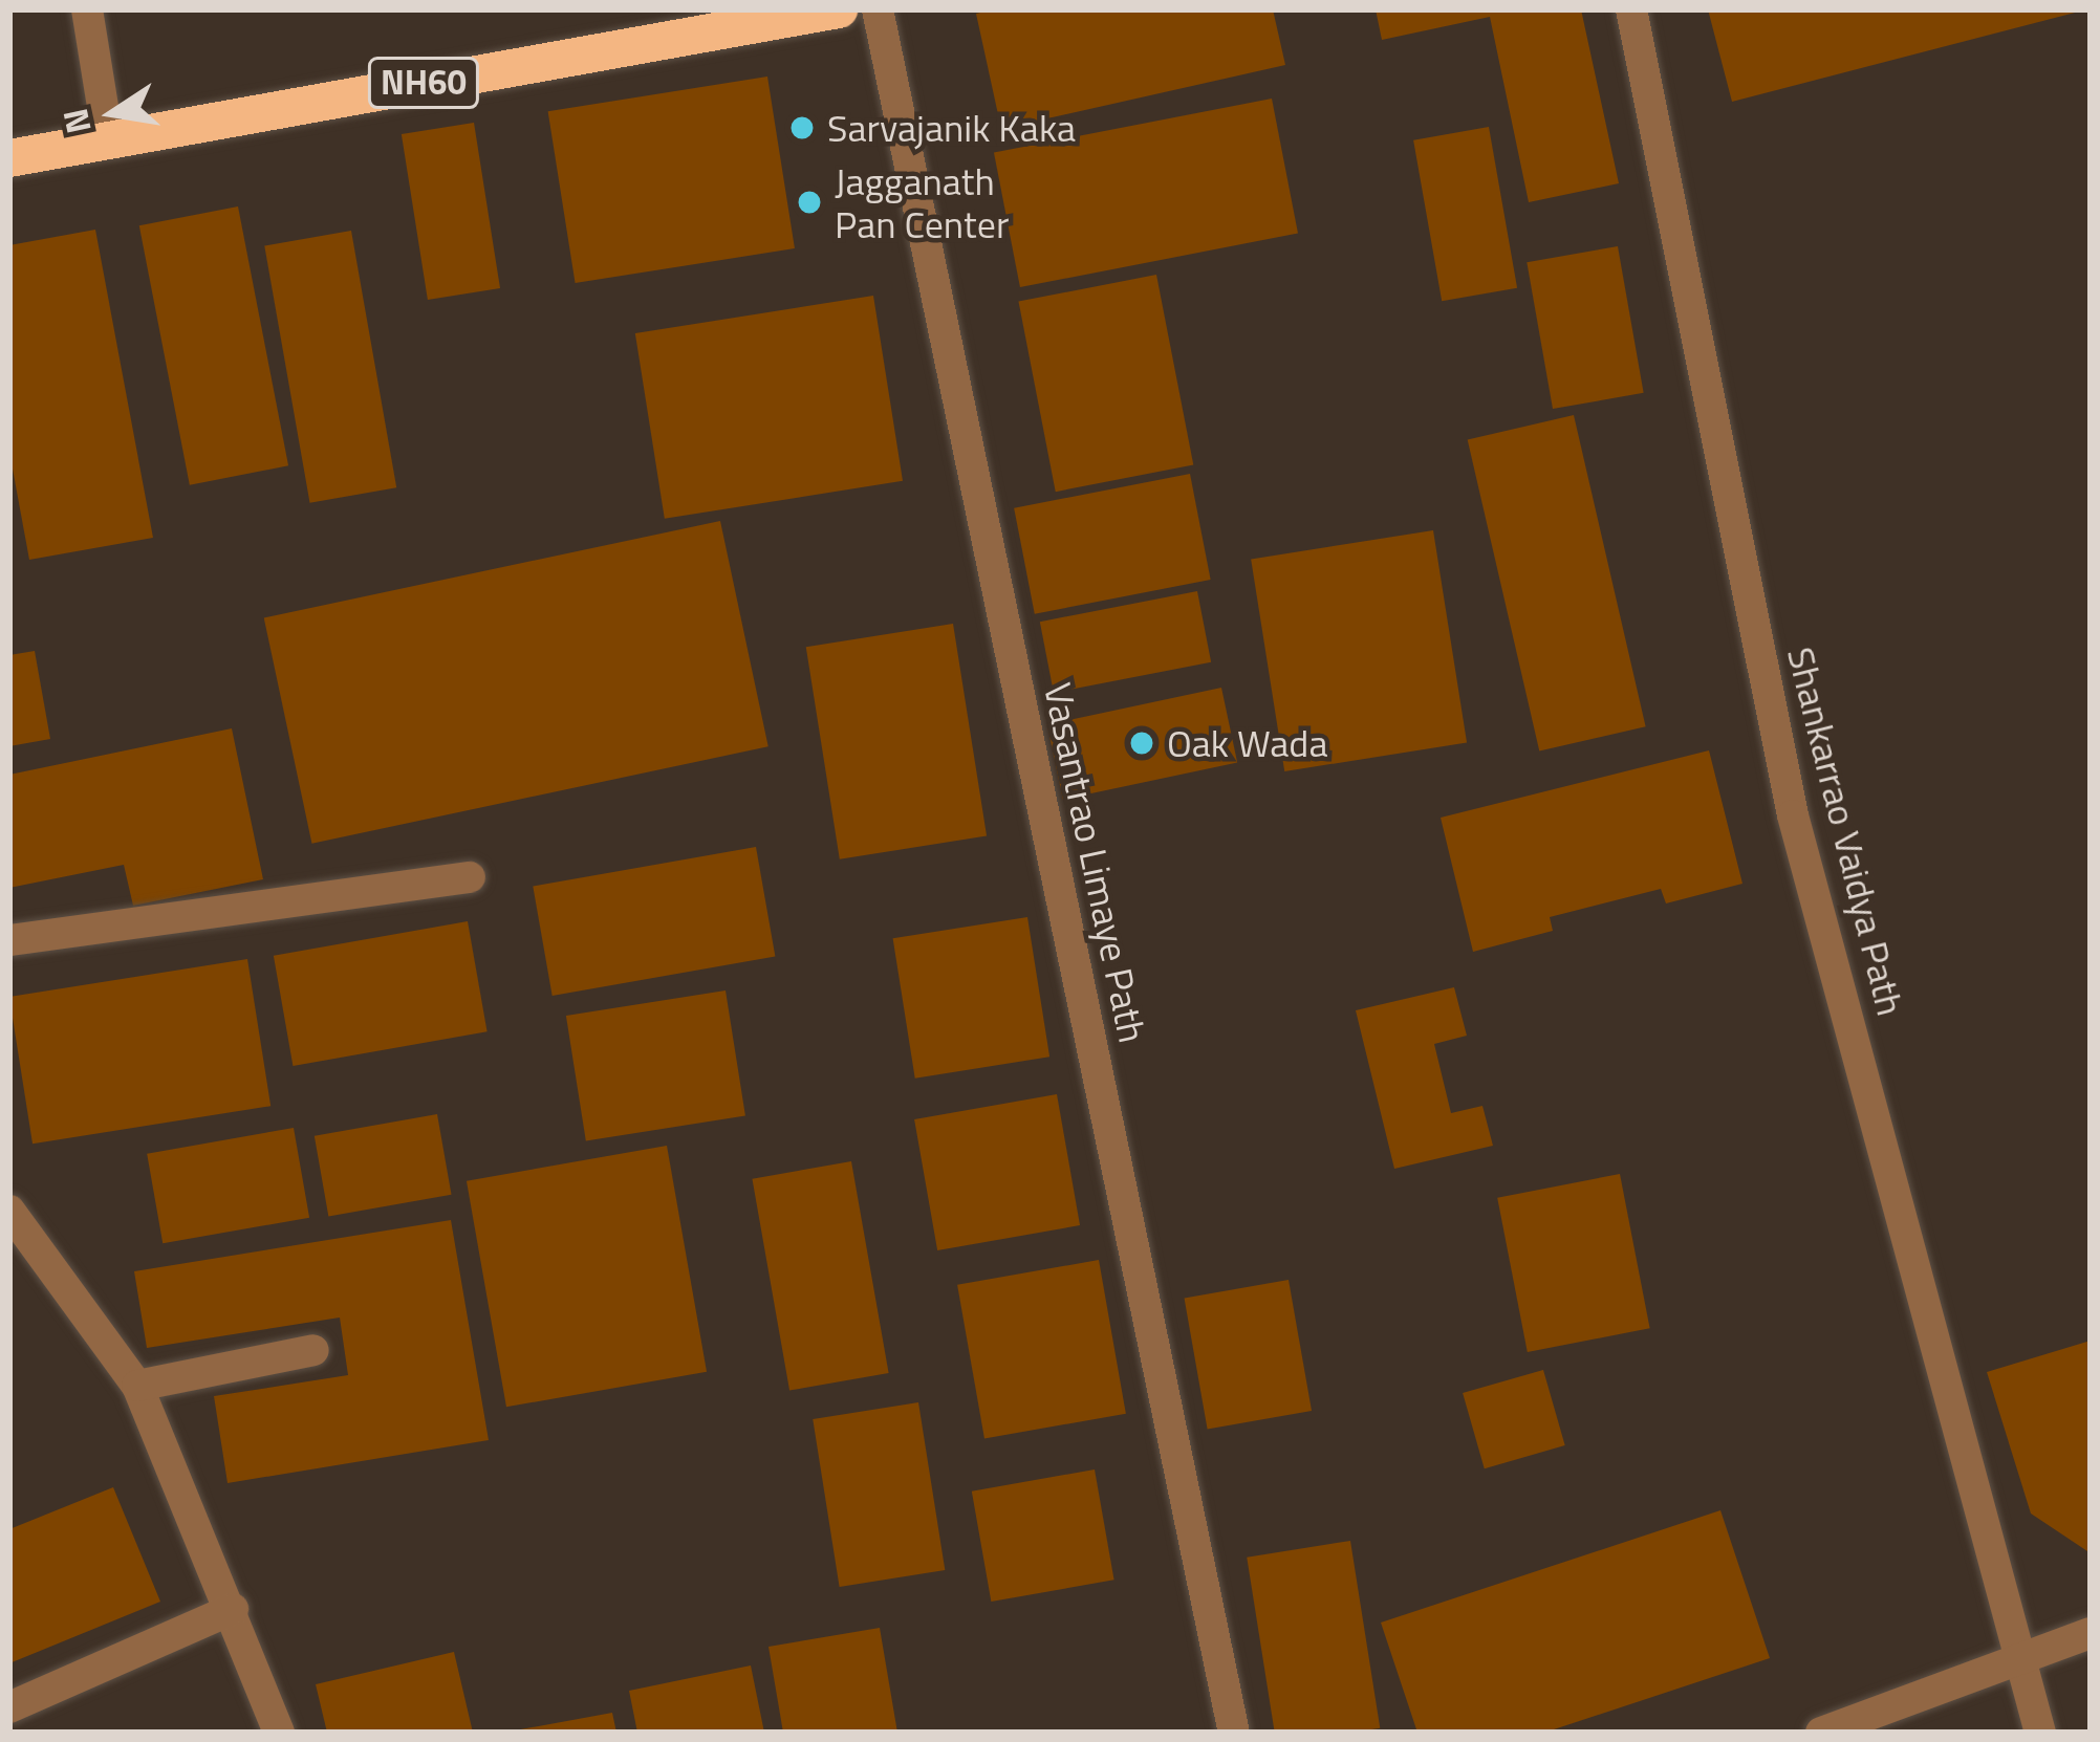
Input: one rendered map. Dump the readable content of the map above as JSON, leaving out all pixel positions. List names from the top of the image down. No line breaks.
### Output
{"streets":{"highway":["NH60"],"street":["Shankarrao Vaidya Path","Vasantrao Limaye Path"]},"places":["Sarvajanik Kaka","Jagganath Pan Center","Oak Wada"],"north":"left"}
